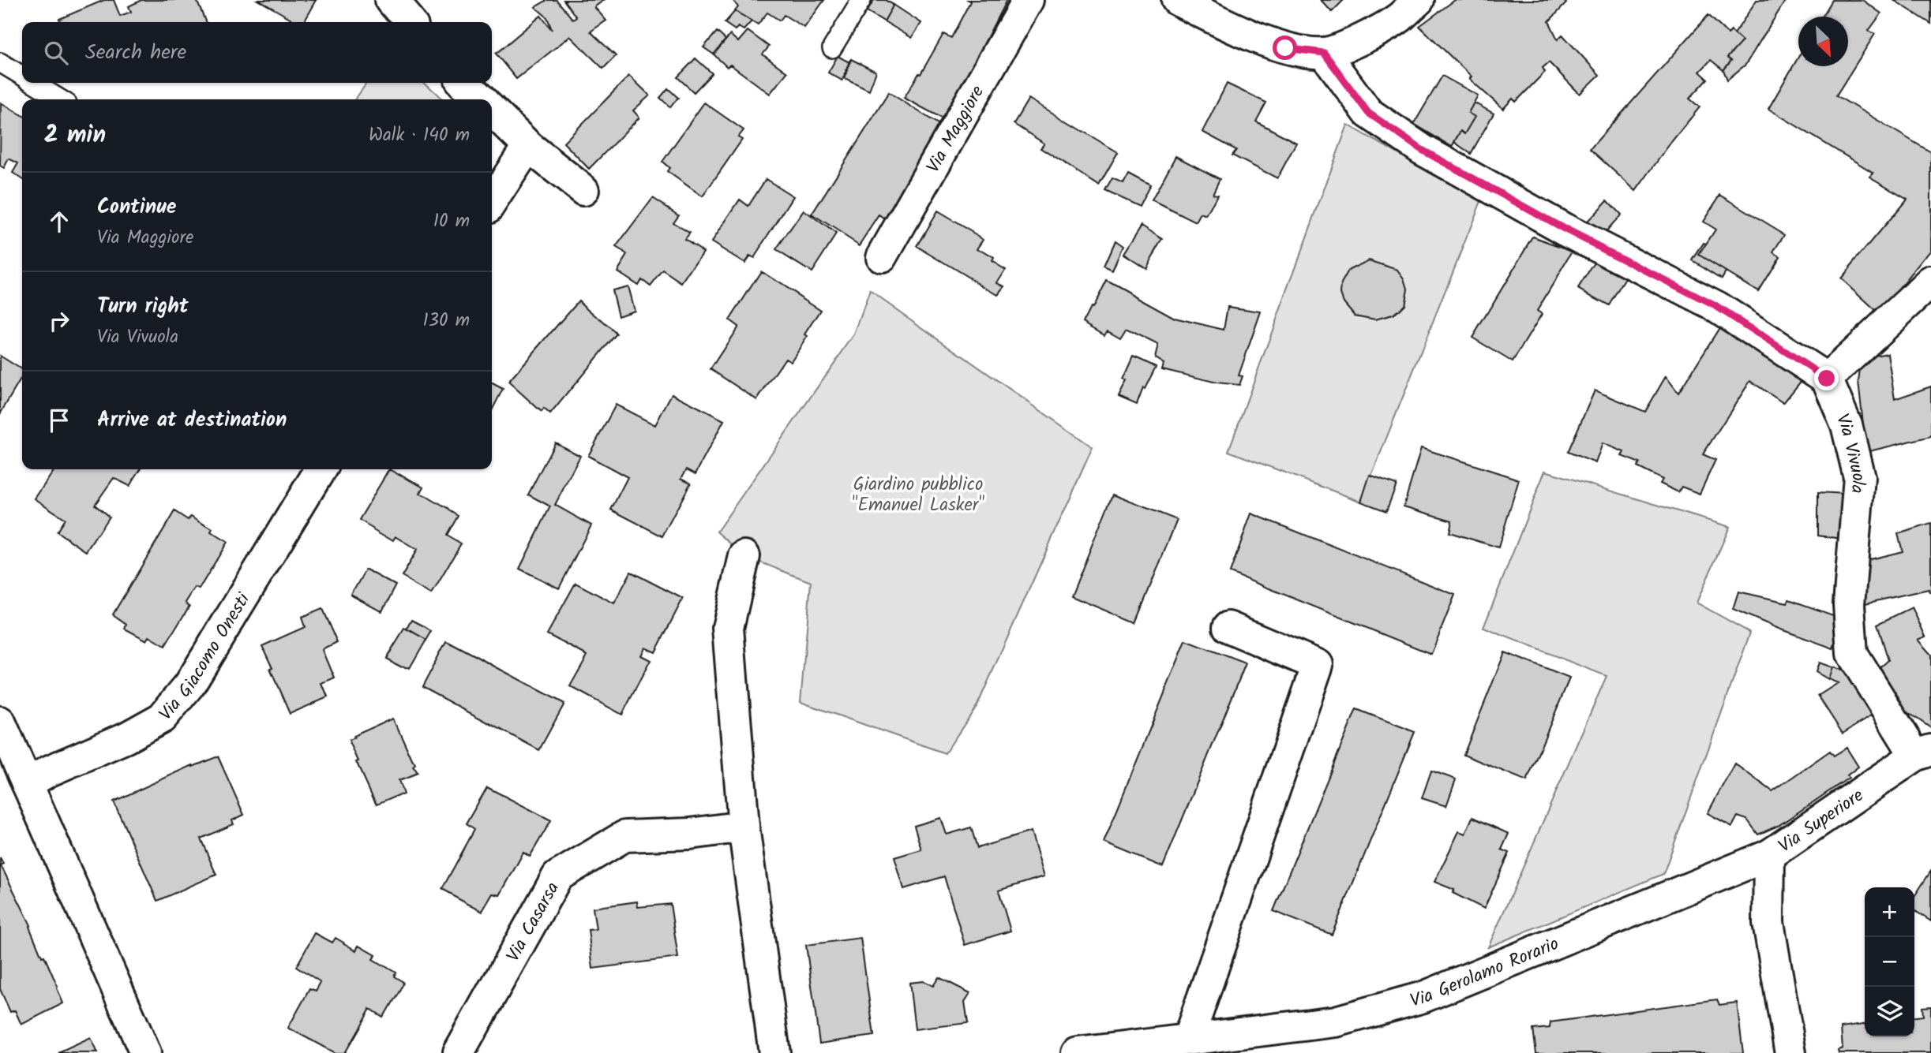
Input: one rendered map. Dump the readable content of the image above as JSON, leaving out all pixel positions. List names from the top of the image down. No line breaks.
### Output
{"streets":{"street":["Via Maggiore","Via Vivuola","Via Giacomo Onesti","Via Superiore","Via Casarsa","Via Gerolamo Rorario"]},"crossings":[["Via Vivuola","Via Superiore"],["Via Superiore","Via Gerolamo Rorario"]],"parks":["Giardino pubblico \"Emanuel Lasker\""],"north":"bottom right","page":{"search":"Search here","heading":["2 min","Walk · 140 m"],"list":[["Continue","Via Maggiore","10 m"],["Turn right","Via Vivuola","130 m"],"Arrive at destination"],"map_buttons":["+","−"]}}
